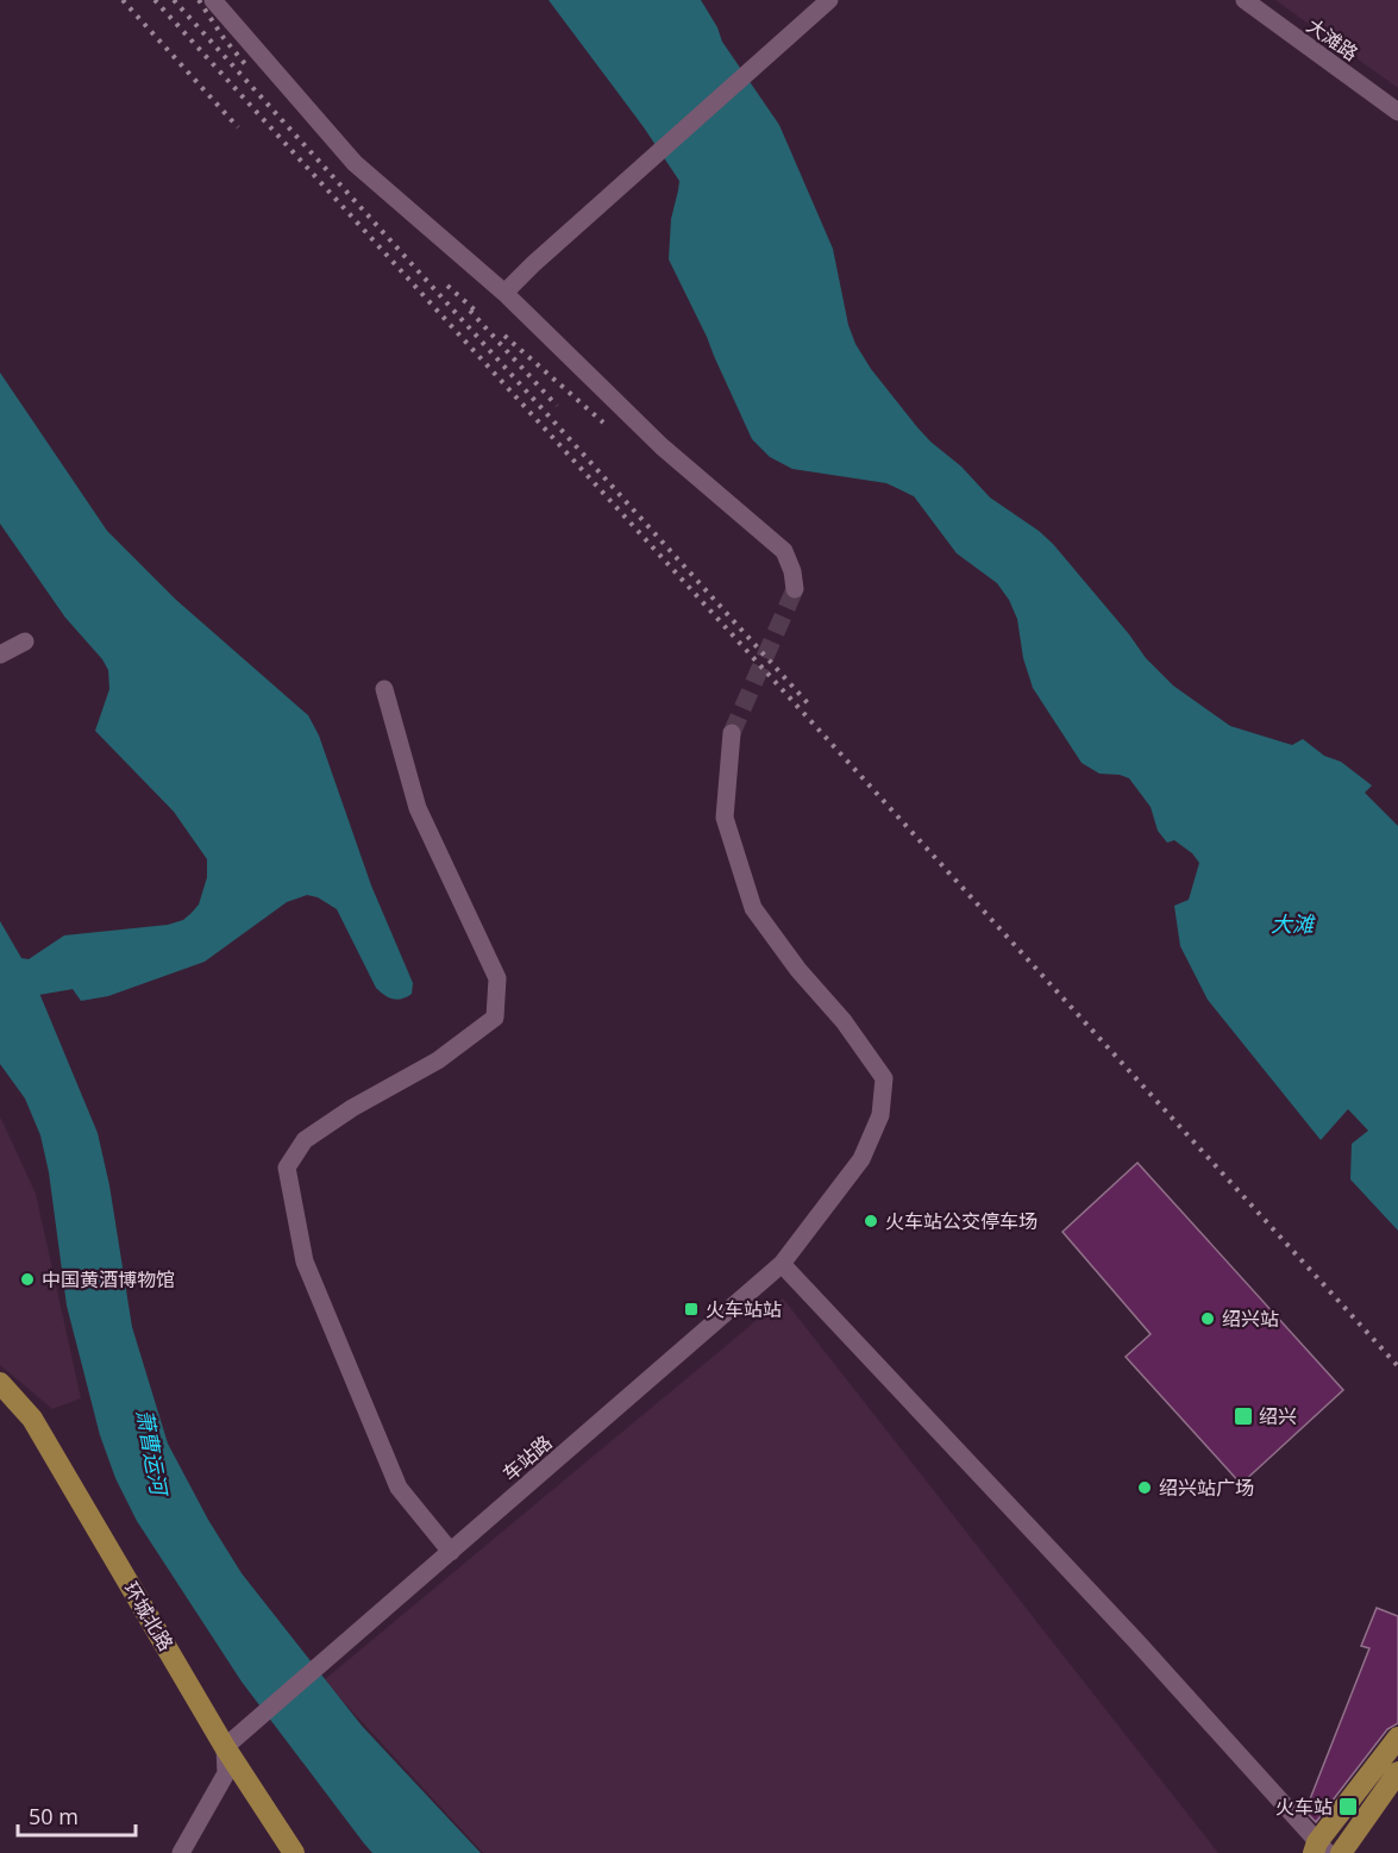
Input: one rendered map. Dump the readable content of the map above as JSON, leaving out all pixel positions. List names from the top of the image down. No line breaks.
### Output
{"streets":{"main road":["环城北路"],"street":["大滩路","车站路"]},"crossings":[["车站路","环城北路"]],"water":["大滩","萧曹运河"],"places":{"other":["火车站公交停车场","中国黄酒博物馆","绍兴站","绍兴站广场"],"transit":["火车站站","绍兴","火车站"]},"scale_bar":"50 m"}
